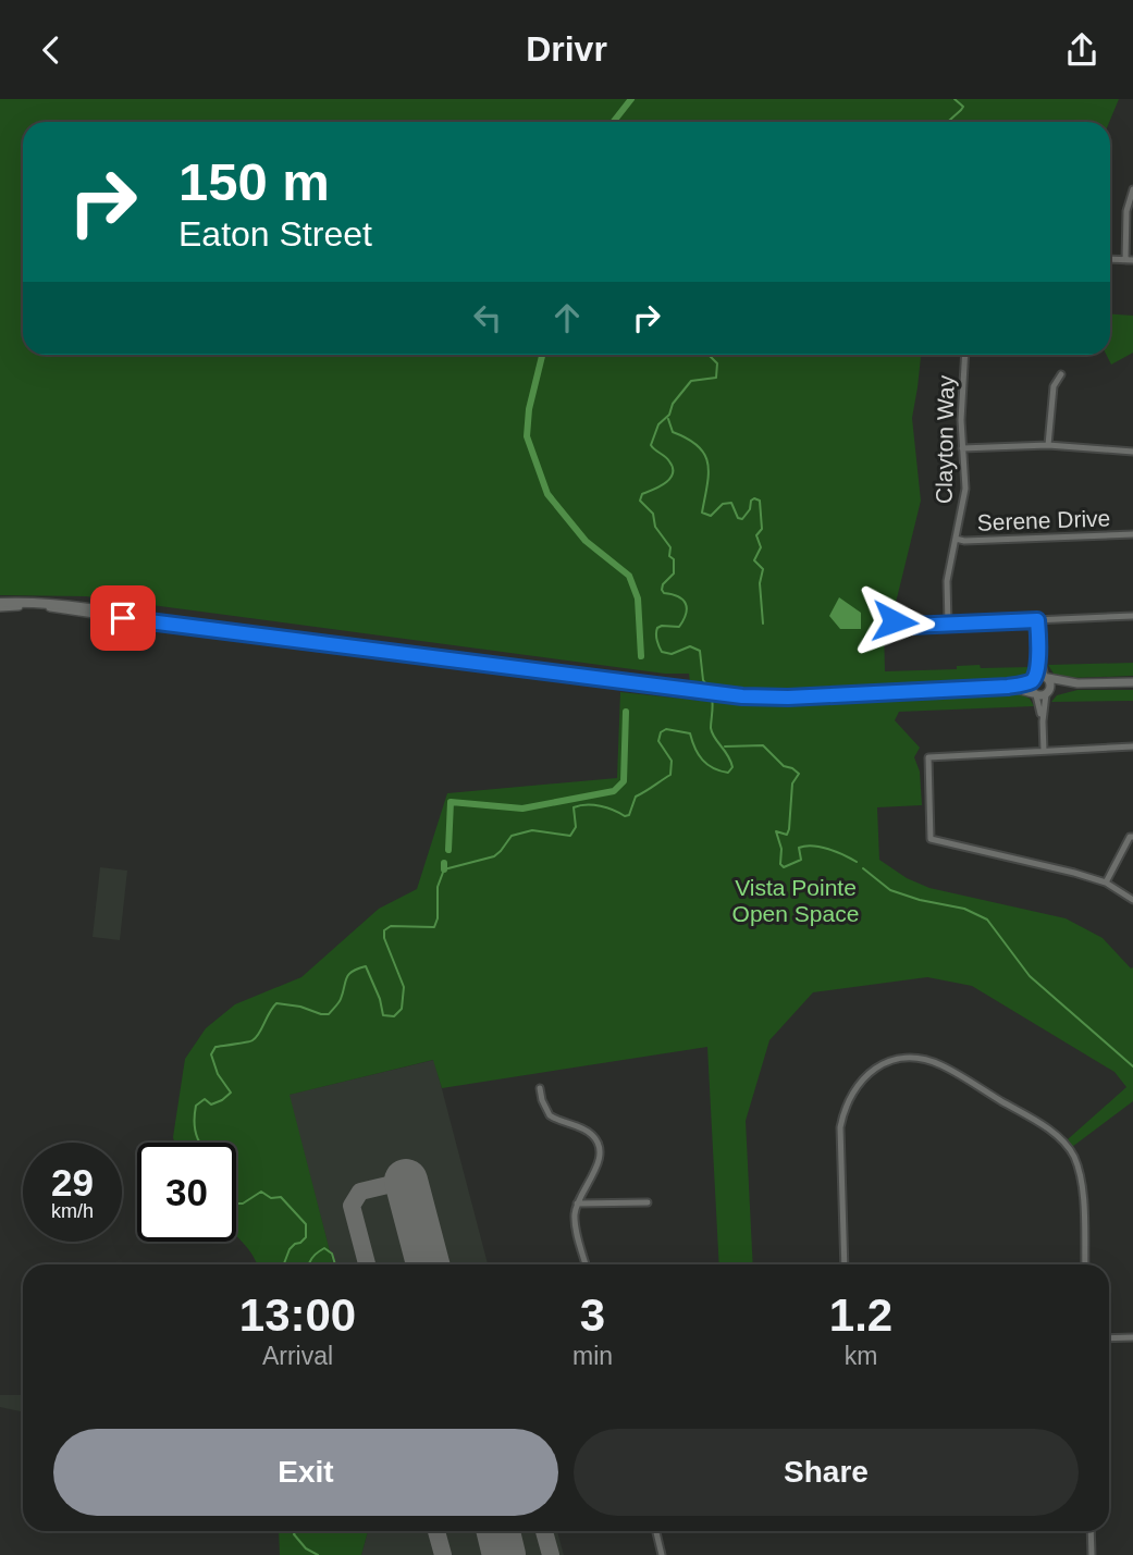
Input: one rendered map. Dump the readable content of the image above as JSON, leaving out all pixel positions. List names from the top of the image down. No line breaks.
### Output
{"streets":{"street":["Clayton Way","Serene Drive"]},"crossings":[["Clayton Way","Serene Drive"]],"parks":["Vista Pointe Open Space"],"page":{"header":"Drivr","turn":["150 m","Eaton Street"],"speed":"29 km/h","limit":"30","eta":["13:00","Arrival","3","min","1.2","km"],"buttons":["Exit","Share"]}}
